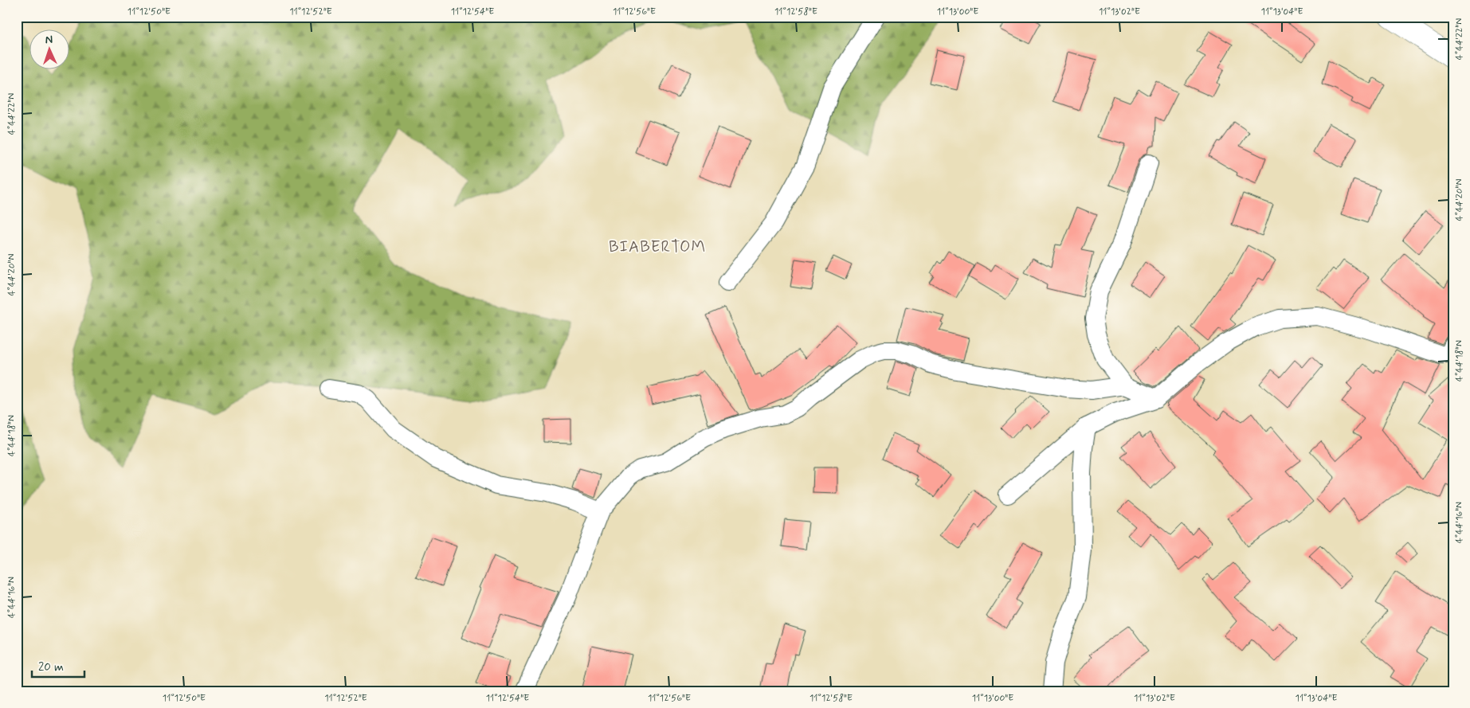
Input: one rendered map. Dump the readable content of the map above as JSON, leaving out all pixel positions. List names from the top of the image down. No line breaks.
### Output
{"districts":["BIABERTOM"],"scale_bar":"20 m","north":"top","coordinates":["11°12'50\"E","11°12'52\"E","11°12'54\"E","11°12'56\"E","11°12'58\"E","11°13'00\"E","11°13'02\"E","11°13'04\"E","4°44'22\"N","4°44'20\"N","4°44'18\"N","4°44'16\"N"]}
